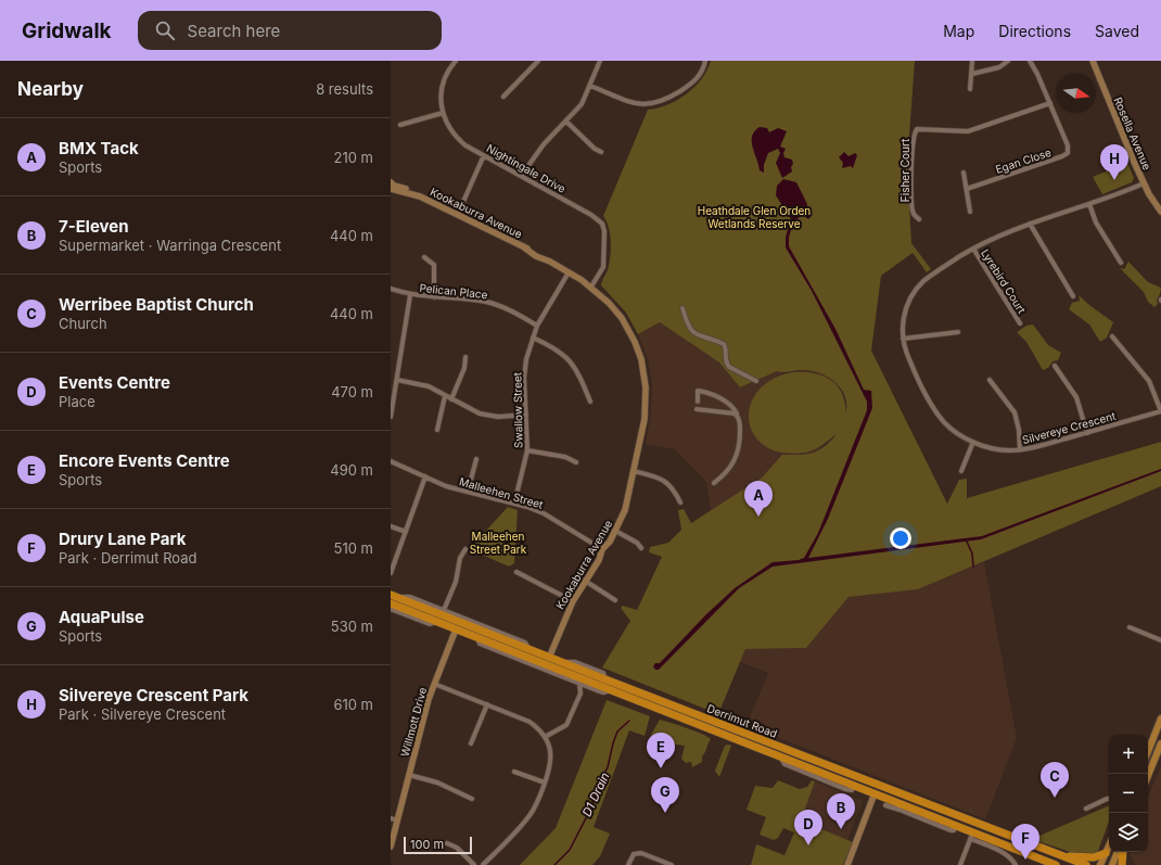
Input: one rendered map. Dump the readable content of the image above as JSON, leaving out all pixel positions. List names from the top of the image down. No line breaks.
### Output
{"streets":{"highway":["Derrimut Road"],"street":["Rosella Avenue","Egan Close","Nightingale Drive","Fisher Court","Kookaburra Avenue","Lyrebird Court","Pelican Place","Swallow Street","Silvereye Crescent","Malleehen Street","Willmott Drive"]},"crossings":[["Rosella Avenue","Silvereye Crescent"],["Egan Close","Fisher Court"],["Nightingale Drive","Kookaburra Avenue"],["Kookaburra Avenue","Swallow Street"],["Kookaburra Avenue","Malleehen Street"],["Kookaburra Avenue","Derrimut Road"],["Lyrebird Court","Silvereye Crescent"],["Pelican Place","Swallow Street"],["Swallow Street","Malleehen Street"],["Derrimut Road","Willmott Drive"]],"water":["D1 Drain"],"parks":["Heathdale Glen Orden Wetlands Reserve","Malleehen Street Park"],"scale_bar":"100 m","north":"right","page":{"header":"Gridwalk","search":"Search here","nav":["Map","Directions","Saved"],"heading":["Nearby","8 results"],"list":[{"mark":"A","name":"BMX Tack","note":"Sports","value":"210 m"},{"mark":"B","name":"7-Eleven","note":"Supermarket · Warringa Crescent","value":"440 m"},{"mark":"C","name":"Werribee Baptist Church","note":"Church","value":"440 m"},{"mark":"D","name":"Events Centre","note":"Place","value":"470 m"},{"mark":"E","name":"Encore Events Centre","note":"Sports","value":"490 m"},{"mark":"F","name":"Drury Lane Park","note":"Park · Derrimut Road","value":"510 m"},{"mark":"G","name":"AquaPulse","note":"Sports","value":"530 m"},{"mark":"H","name":"Silvereye Crescent Park","note":"Park · Silvereye Crescent","value":"610 m"}],"pins":["H","A","E","C","G","B","D","F"],"map_buttons":["+","−"],"scale":"100 m"}}
